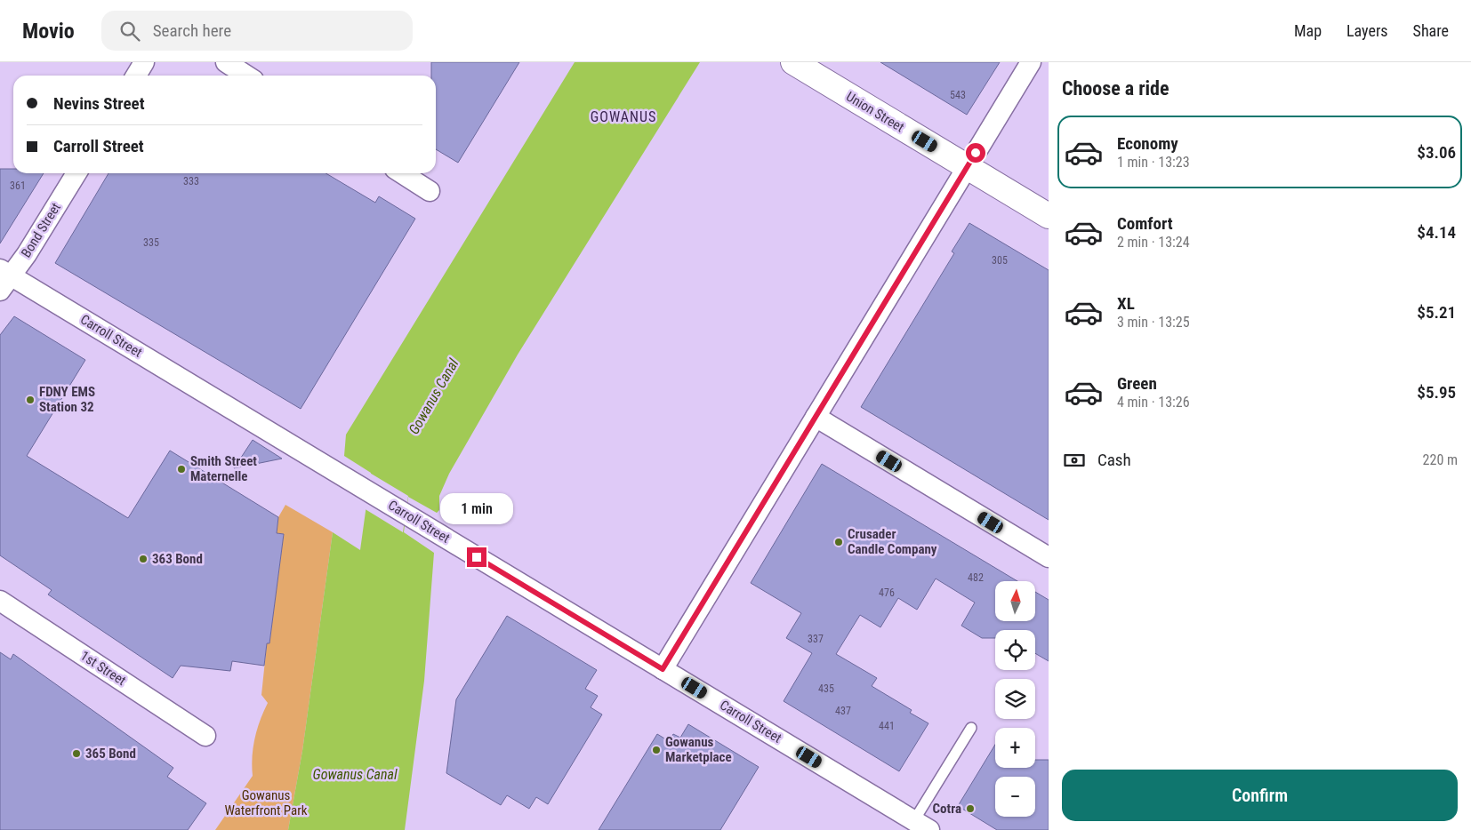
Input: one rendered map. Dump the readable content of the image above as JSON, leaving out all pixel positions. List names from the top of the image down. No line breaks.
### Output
{"streets":{"street":["Union Street","Bond Street","Carroll Street","1st Street"]},"crossings":[["Bond Street","Carroll Street"]],"districts":["GOWANUS"],"water":["Gowanus Canal"],"parks":["Gowanus Waterfront Park"],"places":["FDNY EMS Station 32","Smith Street Maternelle","Crusader Candle Company","363 Bond","Gowanus Marketplace","365 Bond","Cotra"],"house_numbers":["543","333","361","335","305","482","476","337","435","437","441"],"north":"top","page":{"header":"Movio","search":"Search here","nav":["Map","Layers","Share"],"heading":"Choose a ride","banner":["Nevins Street","Carroll Street"],"list":[{"name":"Economy","note":"1 min · 13:23","value":"$3.06"},{"name":"Comfort","note":"2 min · 13:24","value":"$4.14"},{"name":"XL","note":"3 min · 13:25","value":"$5.21"},{"name":"Green","note":"4 min · 13:26","value":"$5.95"}],"pay":["Cash","220 m"],"bubble":"1 min","map_buttons":["+","−"],"buttons":"Confirm"}}
